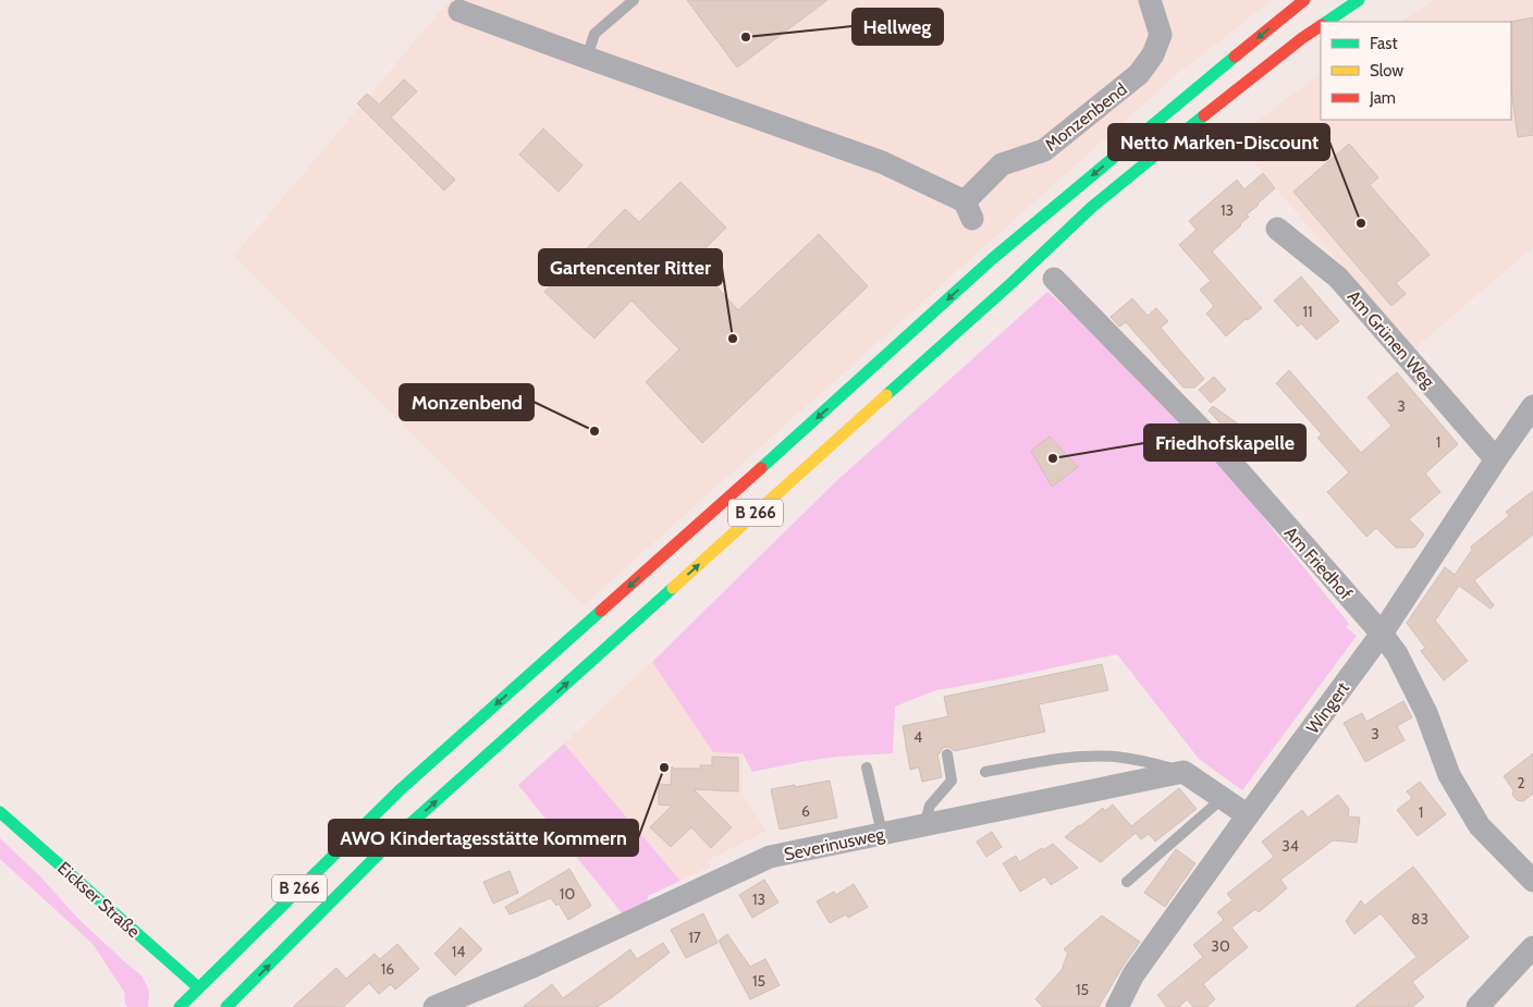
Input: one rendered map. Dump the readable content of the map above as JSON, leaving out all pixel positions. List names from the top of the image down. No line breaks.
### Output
{"streets":{"main road":["B 266","Eickser Straße"],"street":["Monzenbend","Am Grünen Weg","Am Friedhof","Wingert","Severinusweg"]},"crossings":[["Am Grünen Weg","Wingert"],["B 266","Eickser Straße"],["Am Friedhof","Wingert"]],"places":["Hellweg","Netto Marken-Discount","Gartencenter Ritter","Monzenbend","Friedhofskapelle","AWO Kindertagesstätte Kommern"],"house_numbers":["13","11","3","1","3","4","2","6","1","34","10","13","83","17","30","14","16","15","15"],"legend":["Fast","Slow","Jam"]}
